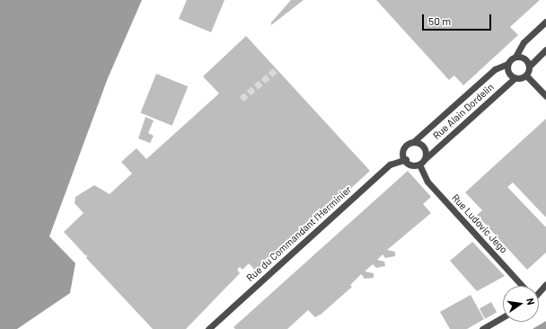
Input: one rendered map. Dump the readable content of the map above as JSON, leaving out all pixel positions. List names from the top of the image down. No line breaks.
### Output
{"streets":{"street":["Rue Alain Dordelin","Rue Ludovic Jego","Rue du Commandant l'Herminier"]},"crossings":[["Rue Alain Dordelin","Rue Ludovic Jego"],["Rue Alain Dordelin","Rue du Commandant l'Herminier"],["Rue Ludovic Jego","Rue du Commandant l'Herminier"]],"scale_bar":"50 m","north":"right"}
